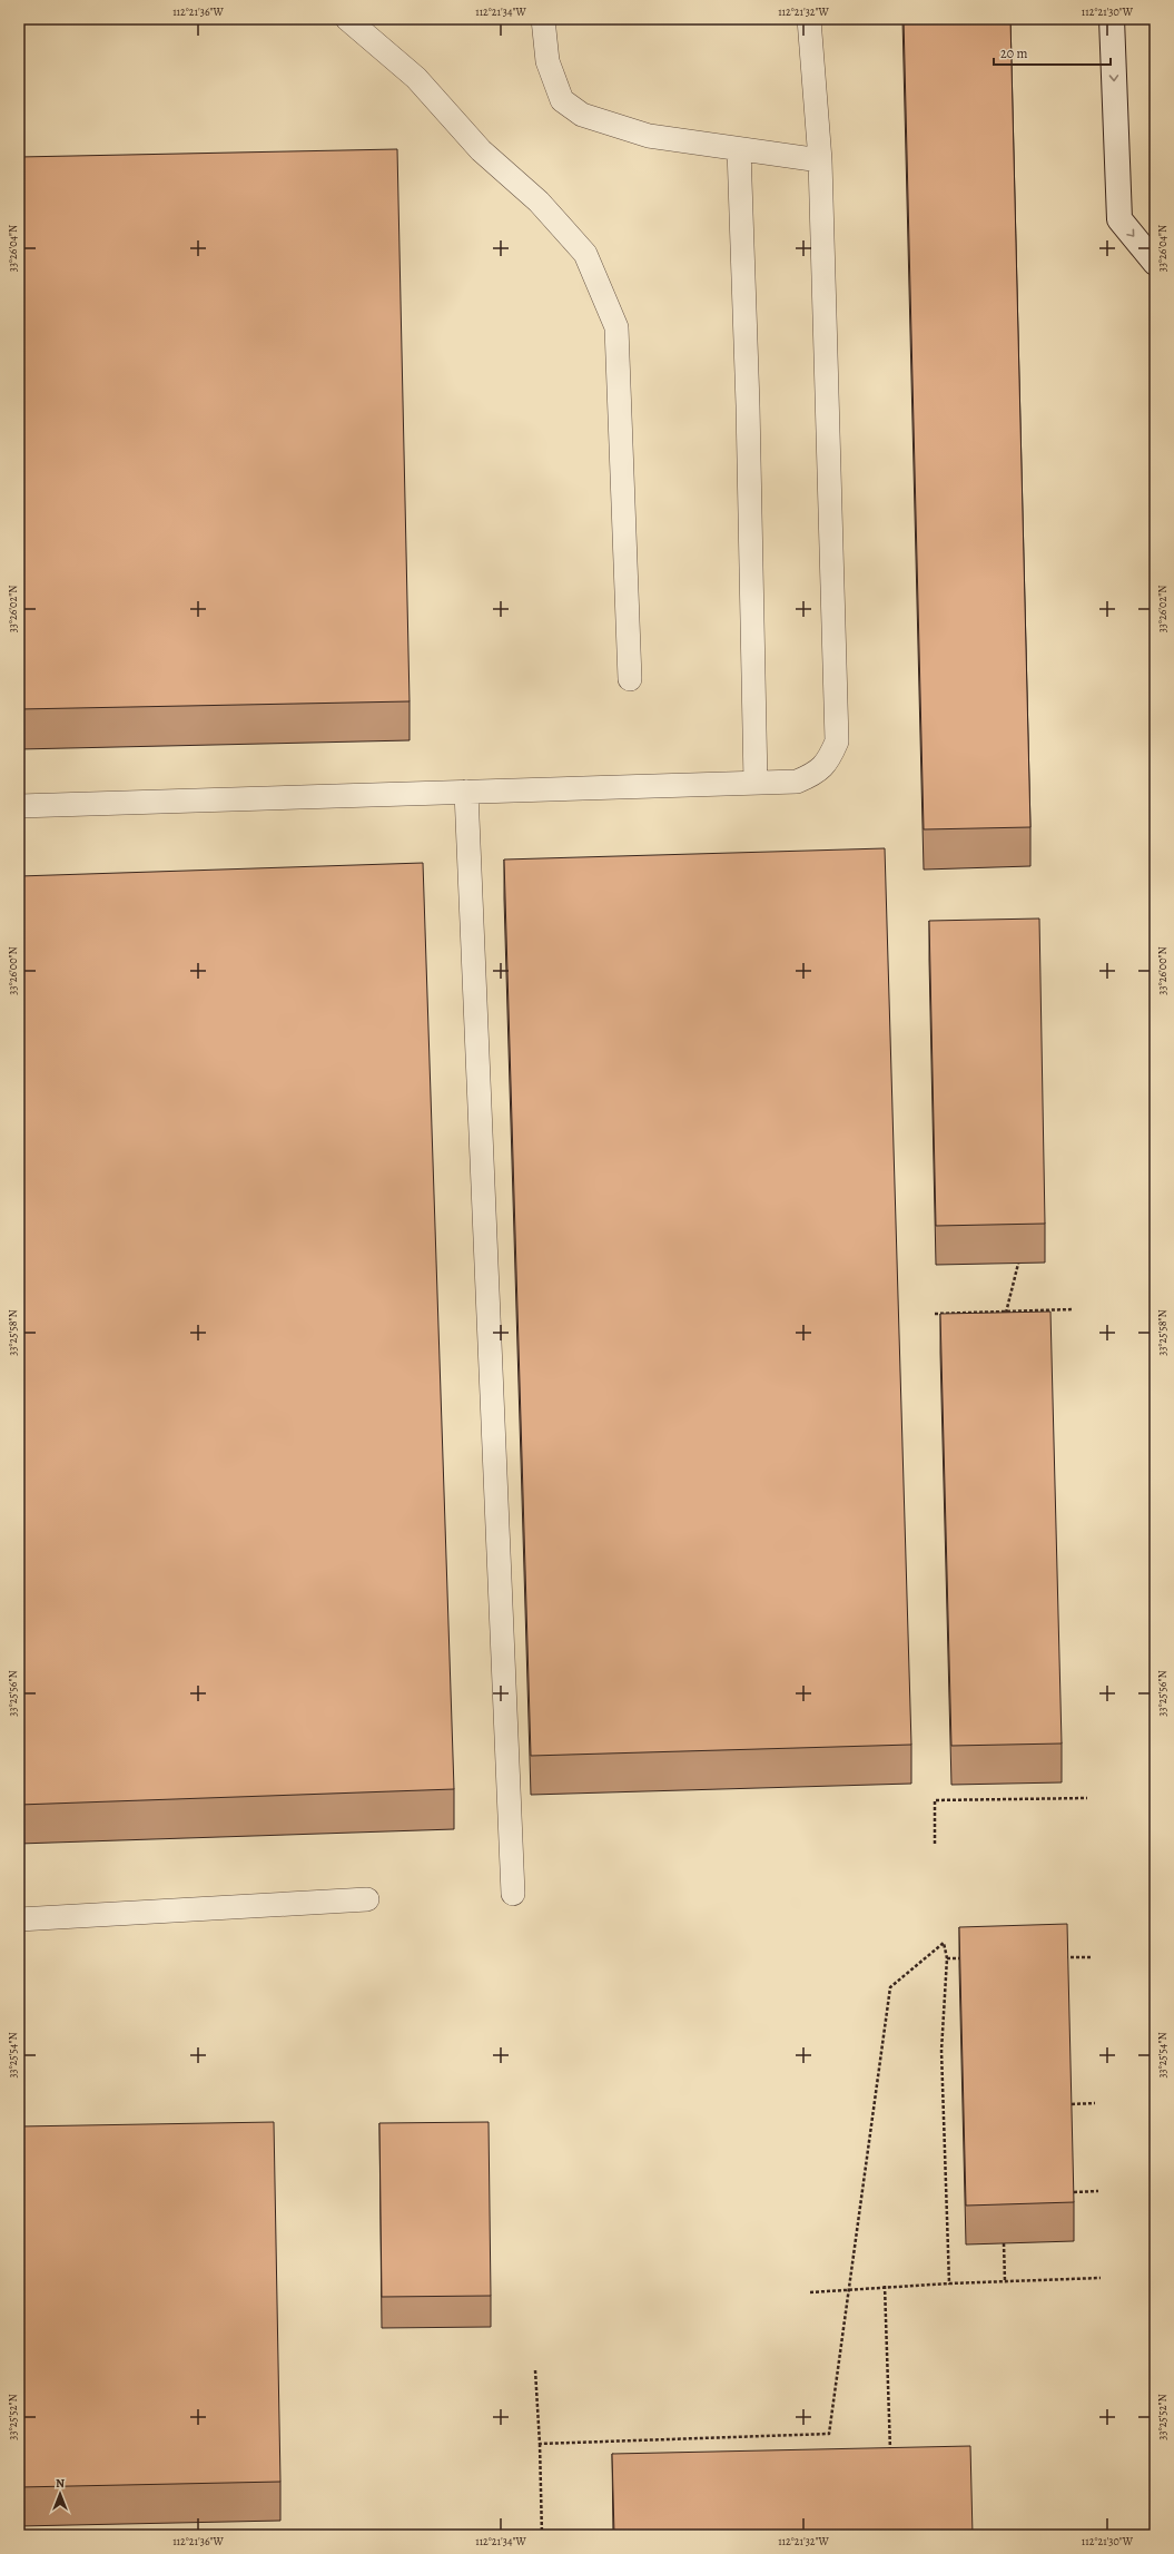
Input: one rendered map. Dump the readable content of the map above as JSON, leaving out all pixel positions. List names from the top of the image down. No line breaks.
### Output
{"scale_bar":"20 m","north":"top","coordinates":["112°21'36\"W","112°21'34\"W","112°21'32\"W","112°21'30\"W","33°26'04\"N","33°26'02\"N","33°26'00\"N","33°25'58\"N","33°25'56\"N","33°25'54\"N","33°25'52\"N"]}
